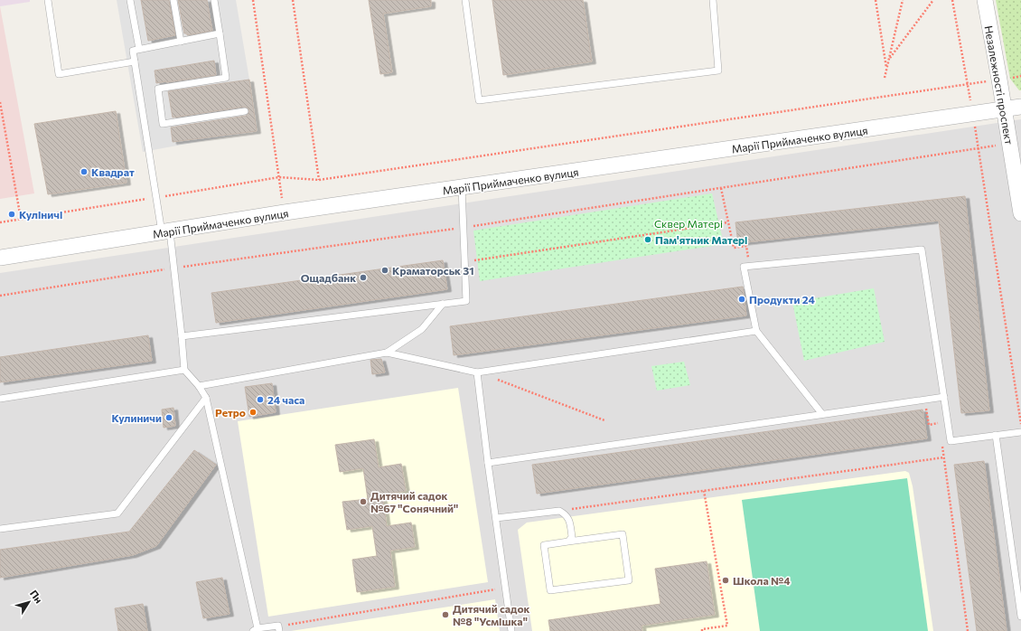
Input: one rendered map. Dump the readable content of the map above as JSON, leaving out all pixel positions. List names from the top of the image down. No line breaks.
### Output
{"streets":{"street":["Незалежності проспект","Марії Приймаченко вулиця"]},"crossings":[["Незалежності проспект","Марії Приймаченко вулиця"]],"parks":["Сквер Матері"],"places":["Квадрат","Куліничі","Пам'ятник Матері","Краматорськ 31","Ощадбанк","Продукти 24","24 часа","Ретро","Кулиничи","Дитячий садок №67 \"Сонячний\"","Школа №4","Дитячий садок №8 \"Усмішка\""],"north":"top right"}
